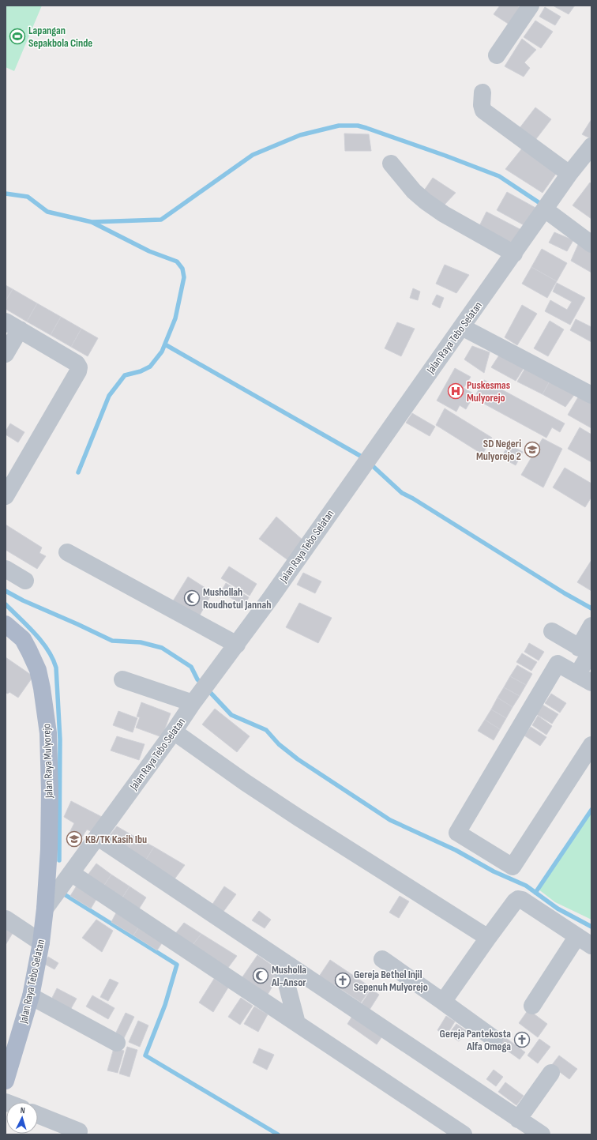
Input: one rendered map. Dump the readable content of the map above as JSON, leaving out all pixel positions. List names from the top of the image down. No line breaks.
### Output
{"streets":{"main road":["Jalan Raya Tebo Selatan","Jalan Raya Mulyorejo"]},"crossings":[["Jalan Raya Tebo Selatan","Jalan Raya Mulyorejo"]],"places":{"sports":["Lapangan Sepakbola Cinde"],"hospital":["Puskesmas Mulyorejo"],"school or university":["SD Negeri Mulyorejo 2","KB/TK Kasih Ibu"],"mosque":["Mushollah Roudhotul Jannah","Musholla Al-Ansor"],"church":["Gereja Bethel Injil Sepenuh Mulyorejo","Gereja Pantekosta Alfa Omega"]},"north":"top"}
